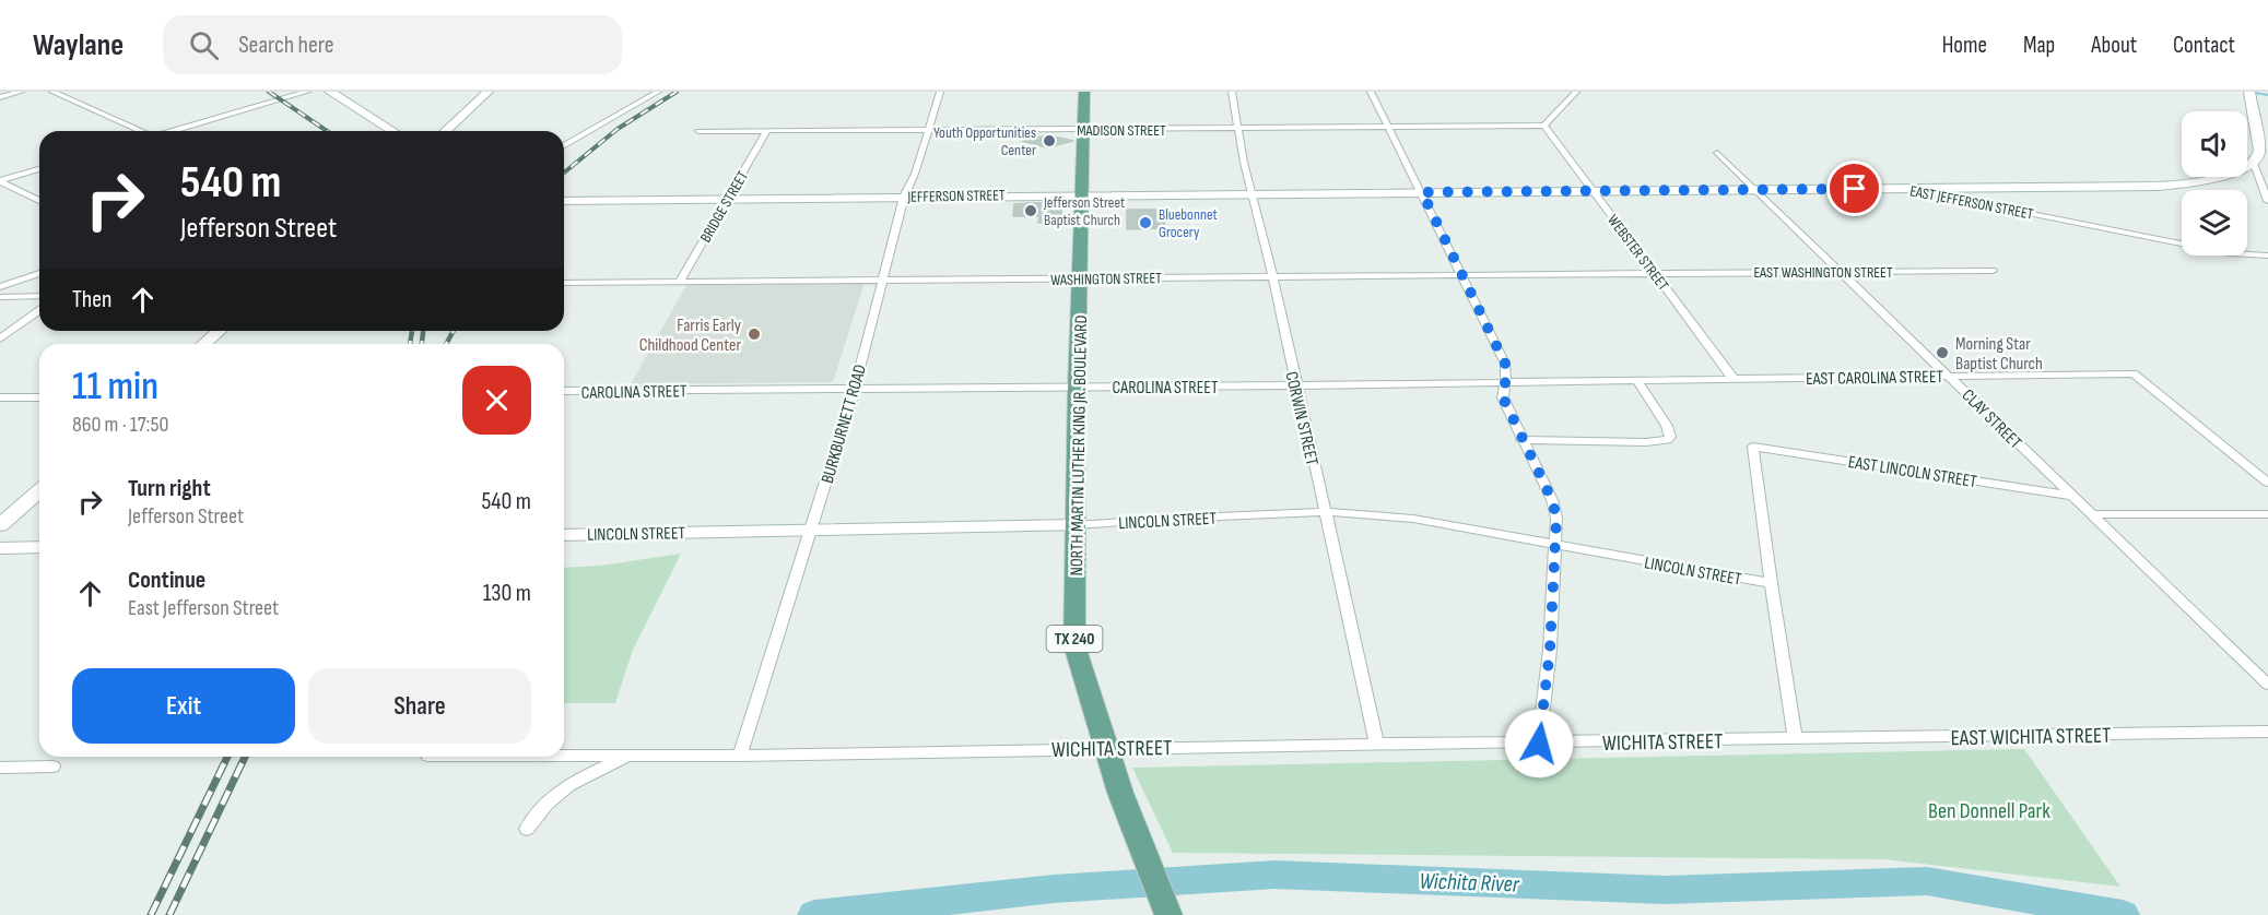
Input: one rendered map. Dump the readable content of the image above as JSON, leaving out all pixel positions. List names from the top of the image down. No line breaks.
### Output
{"streets":{"main road":["NORTH MARTIN LUTHER KING JR. BOULEVARD","TX 240"],"street":["MADISON STREET","JEFFERSON STREET","EAST JEFFERSON STREET","BRIDGE STREET","WEBSTER STREET","EAST WASHINGTON STREET","WASHINGTON STREET","EAST CAROLINA STREET","CAROLINA STREET","CORWIN STREET","CLAY STREET","BURKBURNETT ROAD","EAST LINCOLN STREET","LINCOLN STREET","EAST WICHITA STREET","WICHITA STREET"]},"crossings":[["MADISON STREET","BRIDGE STREET"],["MADISON STREET","WEBSTER STREET"],["MADISON STREET","CORWIN STREET"],["MADISON STREET","BURKBURNETT ROAD"],["MADISON STREET","NORTH MARTIN LUTHER KING JR. BOULEVARD"],["JEFFERSON STREET","EAST JEFFERSON STREET"],["JEFFERSON STREET","BRIDGE STREET"],["JEFFERSON STREET","WEBSTER STREET"],["JEFFERSON STREET","CORWIN STREET"],["JEFFERSON STREET","BURKBURNETT ROAD"],["JEFFERSON STREET","NORTH MARTIN LUTHER KING JR. BOULEVARD"],["EAST JEFFERSON STREET","WEBSTER STREET"],["EAST JEFFERSON STREET","CLAY STREET"],["BRIDGE STREET","WASHINGTON STREET"],["WEBSTER STREET","EAST WASHINGTON STREET"],["WEBSTER STREET","WASHINGTON STREET"],["WEBSTER STREET","EAST CAROLINA STREET"],["WEBSTER STREET","CAROLINA STREET"],["EAST WASHINGTON STREET","WASHINGTON STREET"],["EAST WASHINGTON STREET","CLAY STREET"],["WASHINGTON STREET","CORWIN STREET"],["WASHINGTON STREET","BURKBURNETT ROAD"],["WASHINGTON STREET","NORTH MARTIN LUTHER KING JR. BOULEVARD"],["EAST CAROLINA STREET","CAROLINA STREET"],["EAST CAROLINA STREET","CLAY STREET"],["CAROLINA STREET","CORWIN STREET"],["CAROLINA STREET","BURKBURNETT ROAD"],["CAROLINA STREET","NORTH MARTIN LUTHER KING JR. BOULEVARD"],["CORWIN STREET","LINCOLN STREET"],["CORWIN STREET","WICHITA STREET"],["CLAY STREET","EAST LINCOLN STREET"],["BURKBURNETT ROAD","LINCOLN STREET"],["BURKBURNETT ROAD","WICHITA STREET"],["NORTH MARTIN LUTHER KING JR. BOULEVARD","LINCOLN STREET"],["NORTH MARTIN LUTHER KING JR. BOULEVARD","WICHITA STREET"],["EAST LINCOLN STREET","LINCOLN STREET"],["EAST WICHITA STREET","WICHITA STREET"]],"water":["Wichita River"],"parks":["Ben Donnell Park"],"places":["Youth Opportunities Center","Jefferson Street Baptist Church","Bluebonnet Grocery","Farris Early Childhood Center","Morning Star Baptist Church"],"page":{"header":"Waylane","search":"Search here","nav":["Home","Map","About","Contact"],"turn":["540 m","Jefferson Street"],"then":"Then","heading":["11 min","860 m · 17:50"],"list":[{"name":"Turn right","note":"Jefferson Street","value":"540 m"},{"name":"Continue","note":"East Jefferson Street","value":"130 m"}],"buttons":["Exit","Share"]}}
